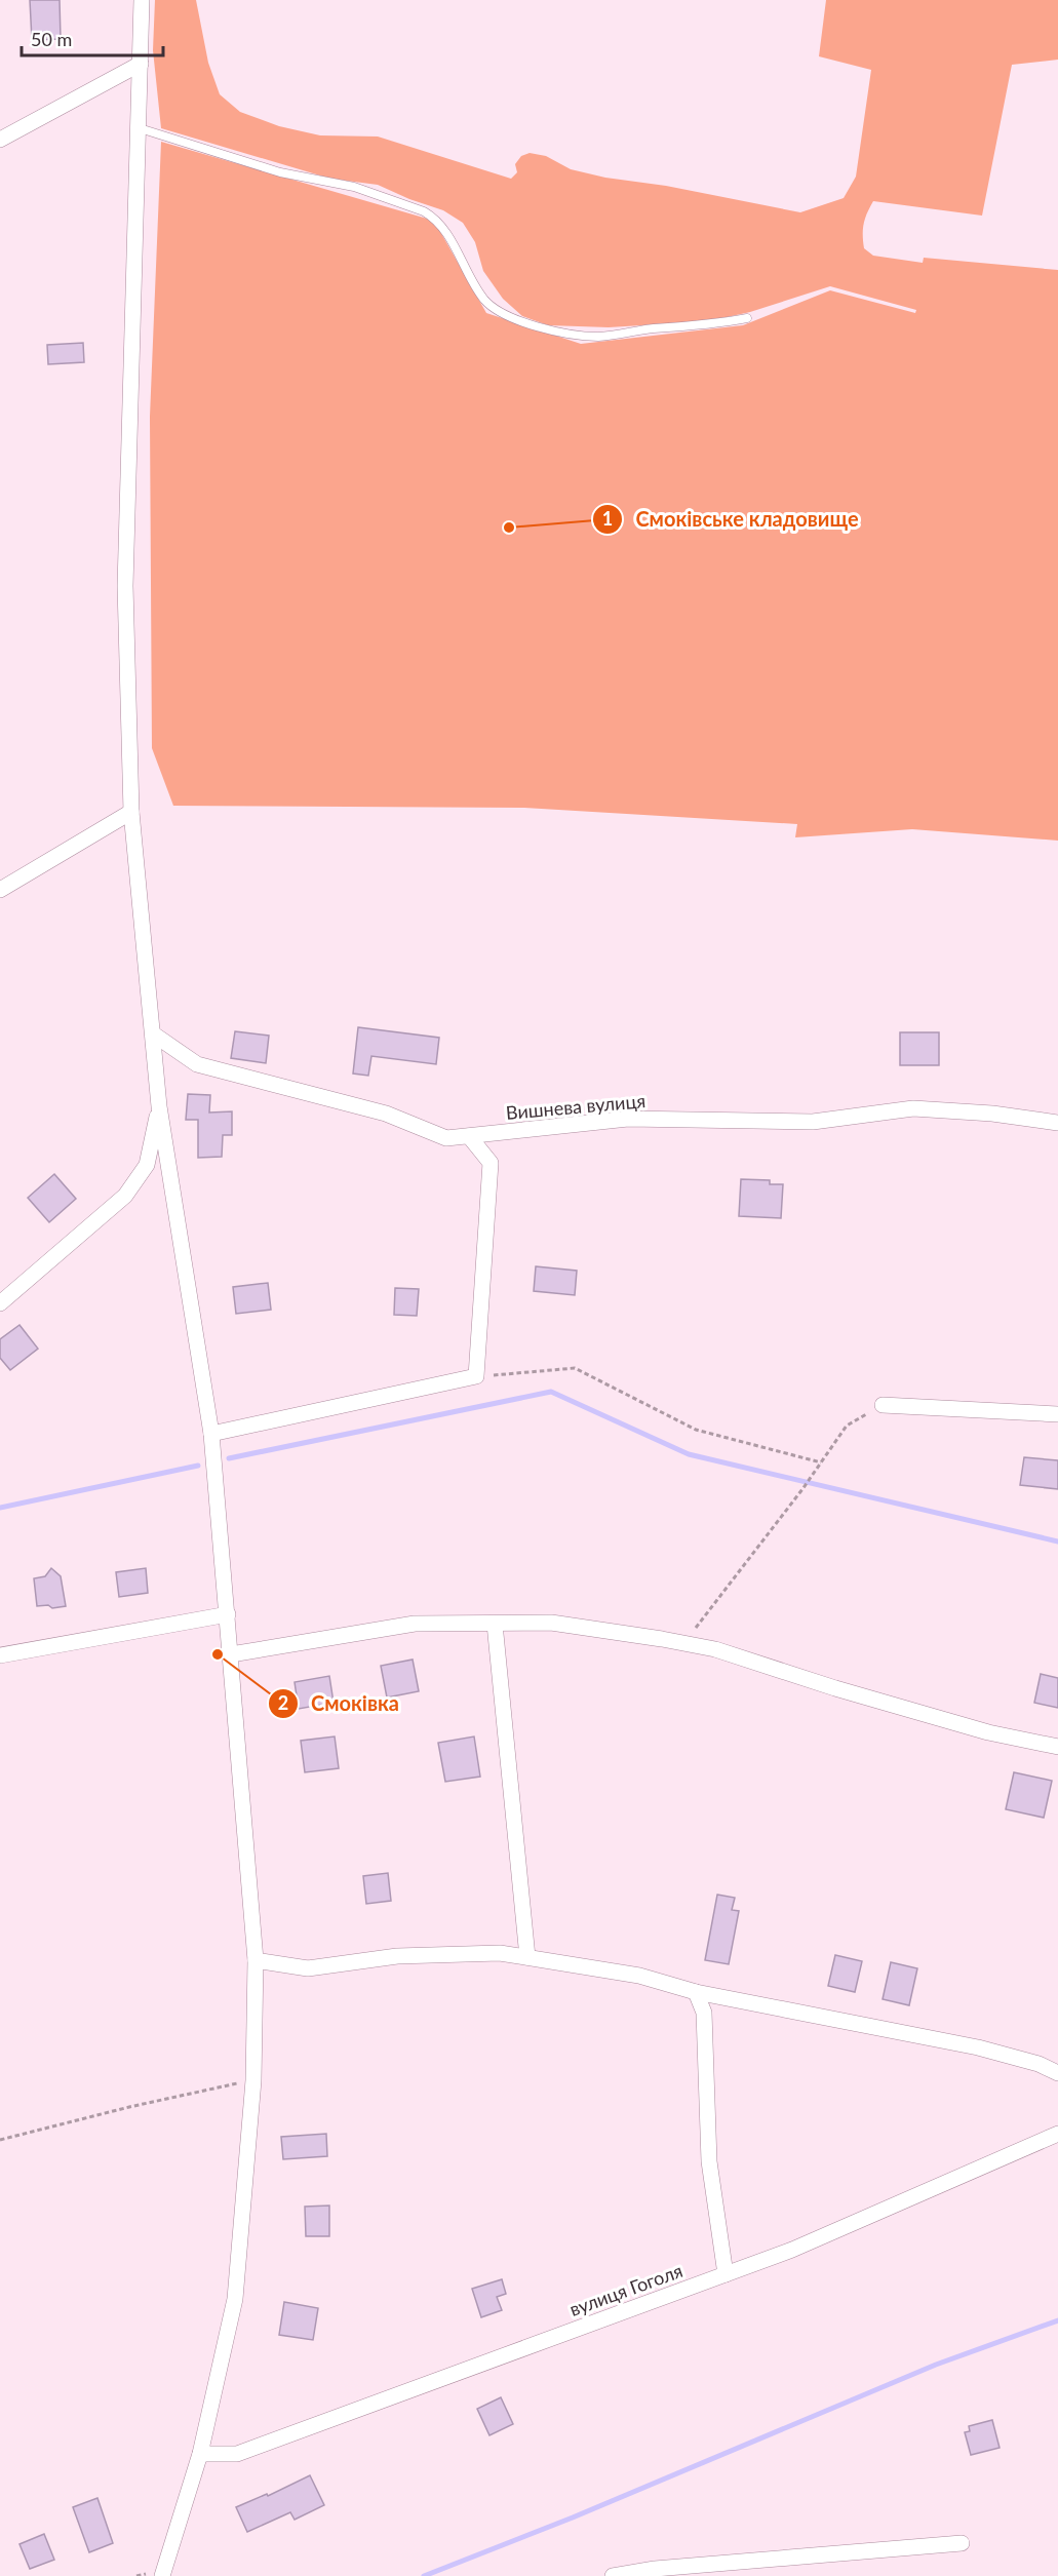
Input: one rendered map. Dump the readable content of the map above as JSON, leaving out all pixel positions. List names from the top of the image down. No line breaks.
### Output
{"streets":{"street":["Вишнева вулиця","вулиця Гоголя"]},"places":["Смоківське кладовище","Смоківка"],"scale_bar":"50 m"}
